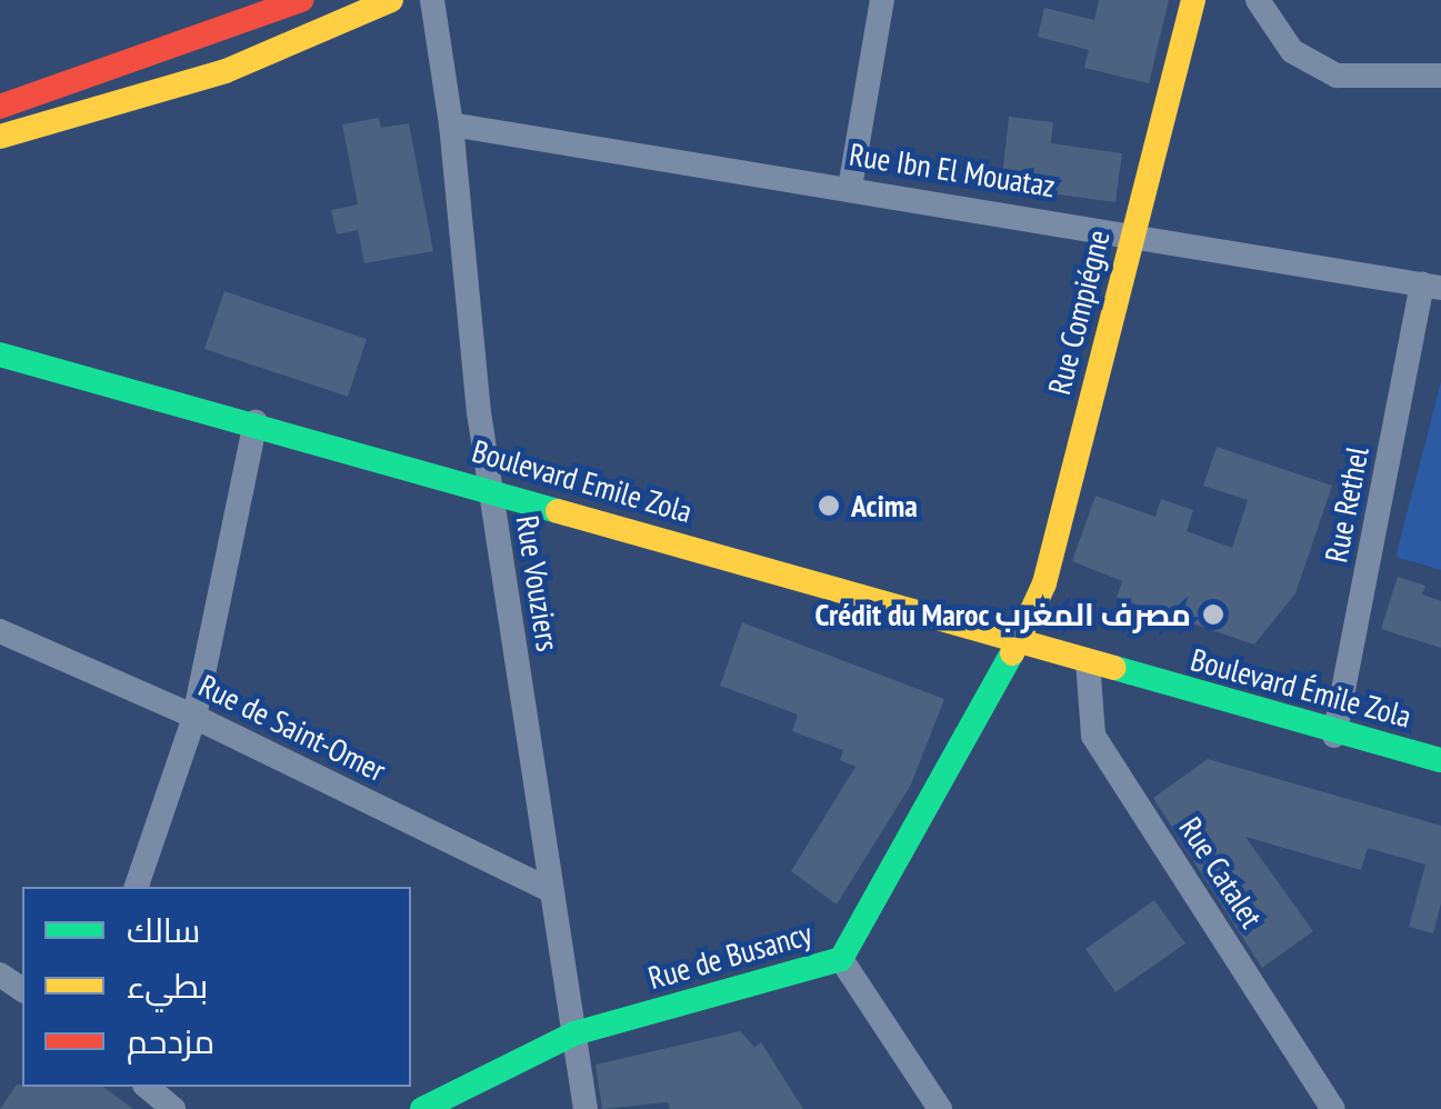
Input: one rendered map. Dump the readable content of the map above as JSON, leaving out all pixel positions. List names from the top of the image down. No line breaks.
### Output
{"streets":{"street":["Rue Ibn El Mouataz","Rue Compiégne","Boulevard Emile Zola","Rue Rethel","Rue Vouziers","Boulevard Émile Zola","Rue de Saint-Omer","Rue Catalet","Rue de Busancy"]},"crossings":[["Rue Ibn El Mouataz","Rue Compiégne"],["Rue Ibn El Mouataz","Rue Rethel"],["Rue Ibn El Mouataz","Rue Vouziers"],["Rue Compiégne","Boulevard Emile Zola"],["Rue Compiégne","Rue de Busancy"],["Boulevard Emile Zola","Rue Vouziers"],["Boulevard Emile Zola","Boulevard Émile Zola"],["Boulevard Emile Zola","Rue Catalet"],["Boulevard Emile Zola","Rue de Busancy"],["Rue Rethel","Boulevard Émile Zola"],["Rue Vouziers","Rue de Saint-Omer"],["Rue Vouziers","Rue de Busancy"]],"places":["Acima","Crédit du Maroc مصرف المغرب"],"legend":["سالك","بطيء","مزدحم"]}
